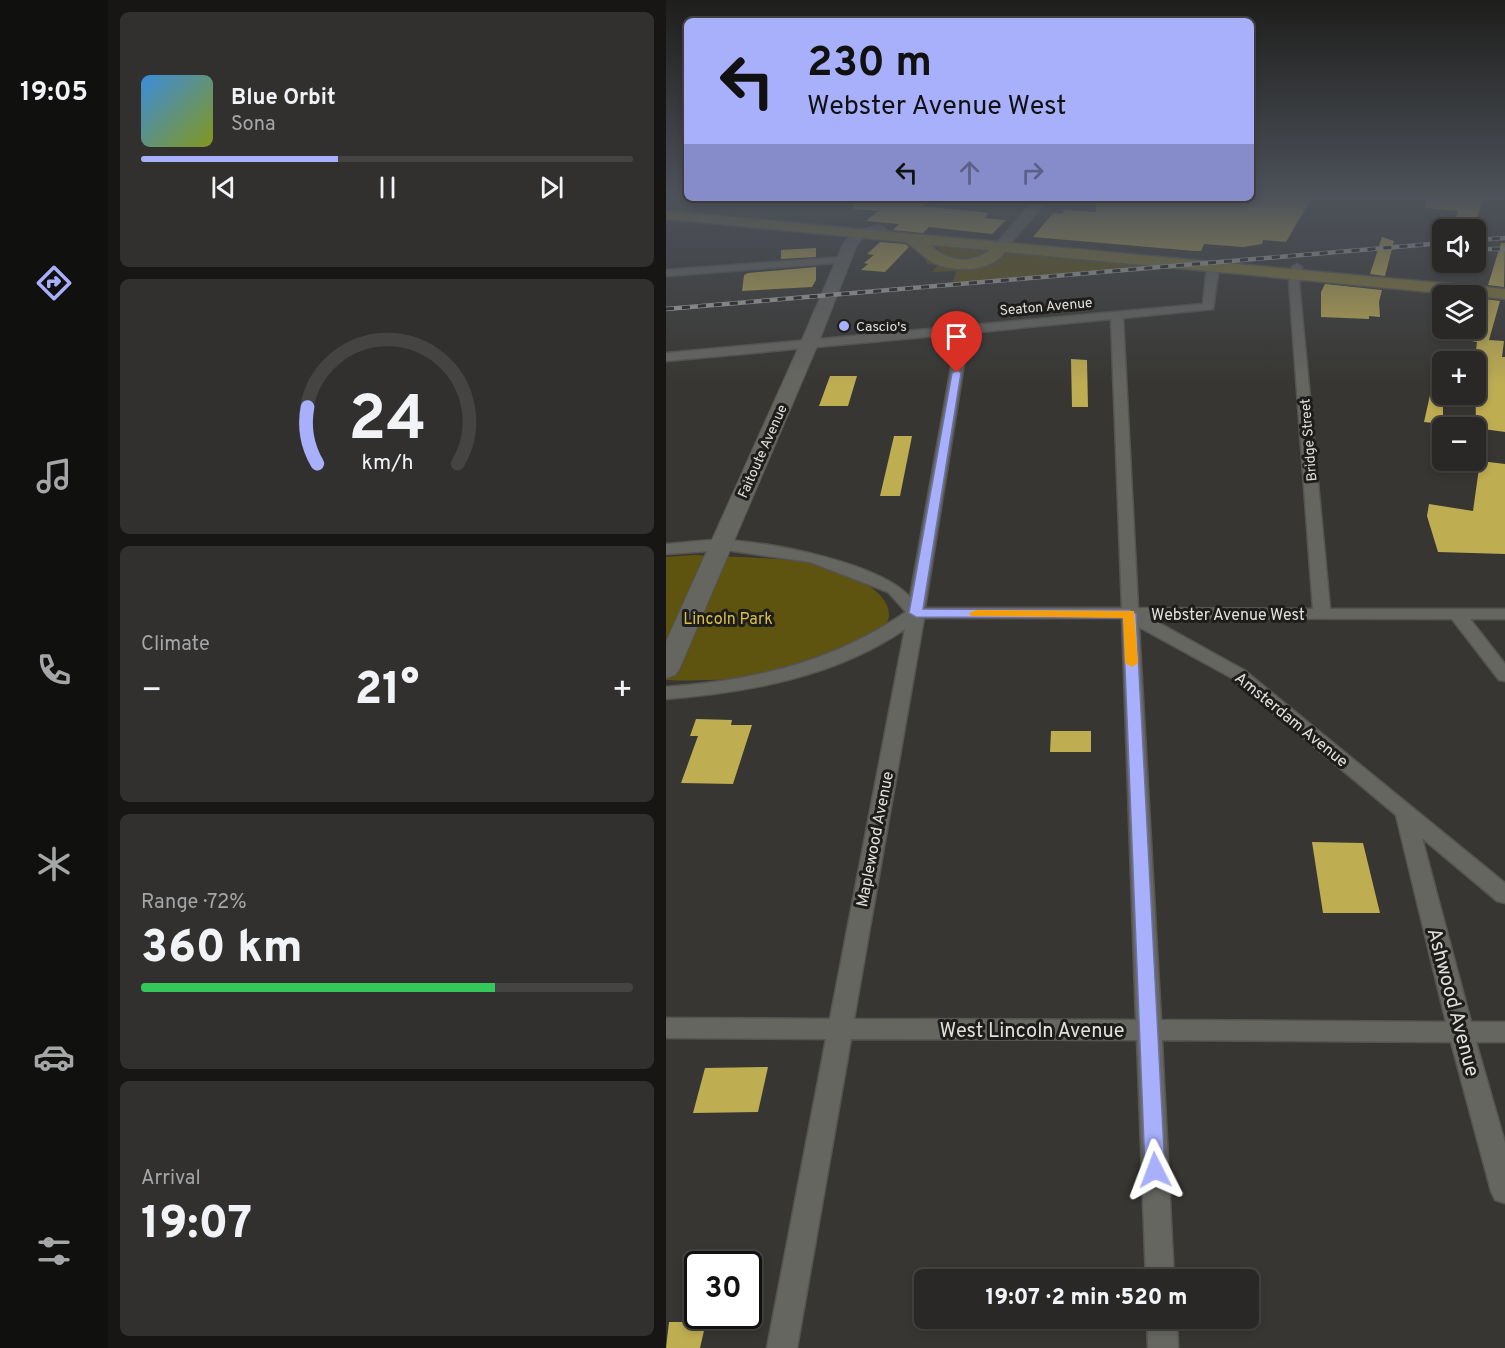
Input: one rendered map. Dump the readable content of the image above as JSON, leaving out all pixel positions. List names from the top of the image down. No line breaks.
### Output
{"streets":{"street":["Seaton Avenue","Bridge Street","Faitoute Avenue","Webster Avenue West","Amsterdam Avenue","Maplewood Avenue","Ashwood Avenue","West Lincoln Avenue"]},"crossings":[["Seaton Avenue","Faitoute Avenue"],["Seaton Avenue","Maplewood Avenue"],["Bridge Street","Webster Avenue West"],["Webster Avenue West","Amsterdam Avenue"],["Webster Avenue West","Maplewood Avenue"],["Amsterdam Avenue","Ashwood Avenue"],["Maplewood Avenue","West Lincoln Avenue"],["Ashwood Avenue","West Lincoln Avenue"]],"parks":["Lincoln Park"],"places":["Cascio's"],"page":{"tabs":"19:05","turn":["230 m","Webster Avenue West"],"song":["Blue Orbit","Sona"],"map_buttons":["+","−"],"tile":["Climate",["Range · 72%","360 km"],["Arrival","19:07"]],"heat":["−","21°","+"],"limit":"30","trip":"19:07 · 2 min · 520 m","gauge":["24","km/h"]}}
